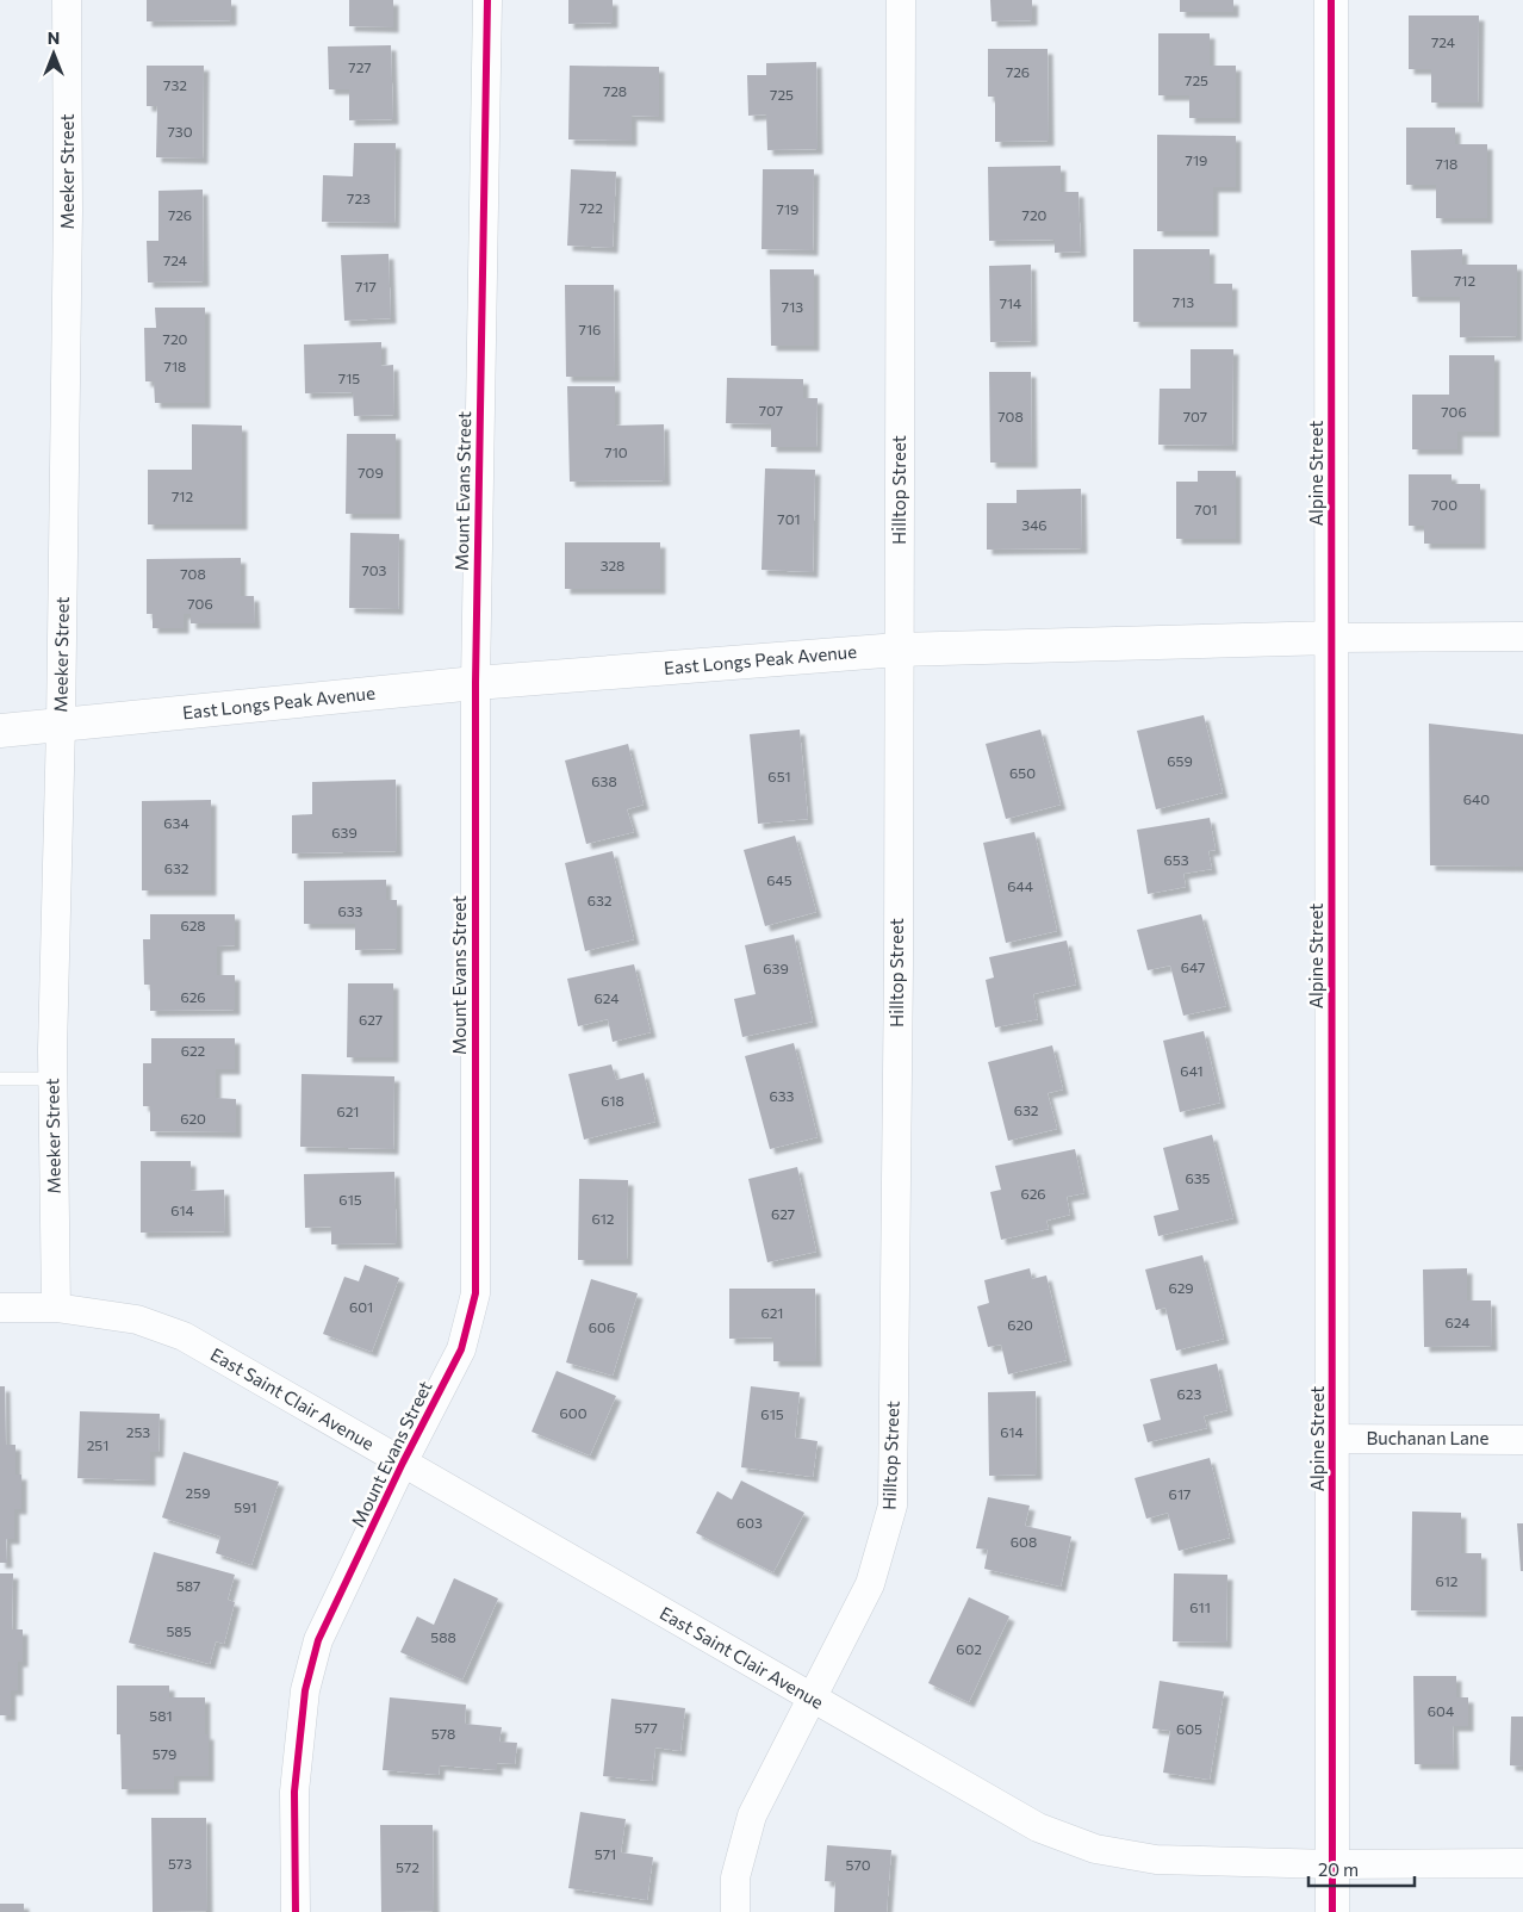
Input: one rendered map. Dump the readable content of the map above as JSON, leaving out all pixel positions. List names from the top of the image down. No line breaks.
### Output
{"streets":{"street":["Meeker Street","Alpine Street","Hilltop Street","Mount Evans Street","East Longs Peak Avenue","East Saint Clair Avenue","Buchanan Lane"]},"crossings":[["Meeker Street","East Longs Peak Avenue"],["Meeker Street","East Saint Clair Avenue"],["Alpine Street","East Longs Peak Avenue"],["Alpine Street","East Saint Clair Avenue"],["Alpine Street","Buchanan Lane"],["Hilltop Street","East Longs Peak Avenue"],["Hilltop Street","East Saint Clair Avenue"],["Mount Evans Street","East Longs Peak Avenue"],["Mount Evans Street","East Saint Clair Avenue"]],"house_numbers":["724","727","726","725","732","728","725","730","719","718","723","722","719","726","720","724","712","717","713","714","713","716","720","718","715","707","706","708","707","710","709","712","700","701","701","346","328","703","708","706","659","650","651","638","640","634","639","653","632","645","644","632","633","628","647","639","626","624","627","622","641","633","618","632","621","620","635","626","615","614","627","612","629","601","621","624","620","606","623","600","615","253","614","251","259","617","591","603","608","612","587","611","585","588","602","604","581","577","605","578","579","571","573","570","572"],"scale_bar":"20 m","north":"top"}
